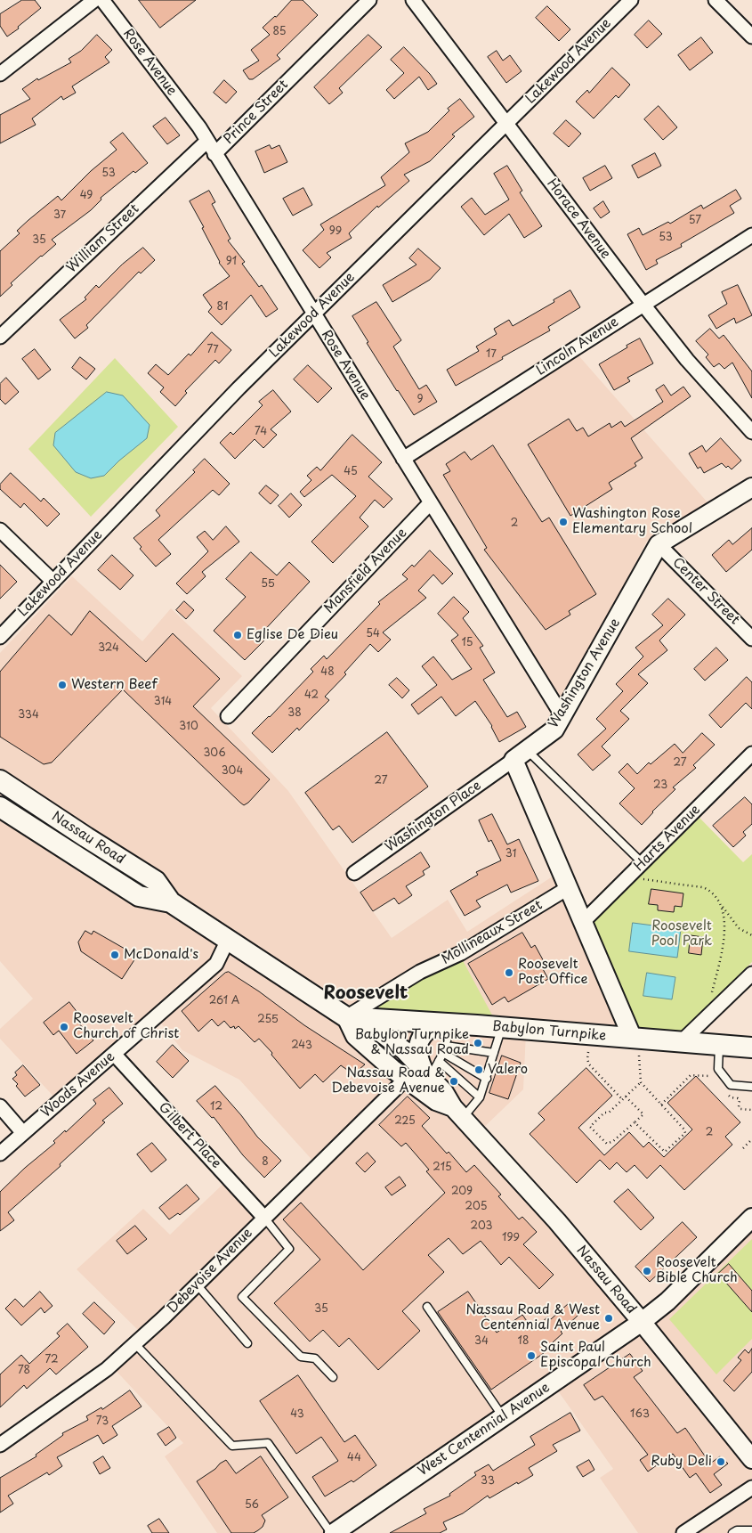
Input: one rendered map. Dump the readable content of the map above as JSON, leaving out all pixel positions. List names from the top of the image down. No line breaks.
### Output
{"streets":{"main road":["Washington Avenue","Nassau Road","Babylon Turnpike","West Centennial Avenue"],"street":["Lakewood Avenue","Rose Avenue","Prince Street","Horace Avenue","William Street","Lincoln Avenue","Mansfield Avenue","Center Street","Washington Place","Harts Avenue","Mollineaux Street","Woods Avenue","Gilbert Place","Debevoise Avenue"]},"crossings":[["Lakewood Avenue","Rose Avenue"],["Lakewood Avenue","Horace Avenue"],["Rose Avenue","Prince Street"],["Rose Avenue","William Street"],["Rose Avenue","Lincoln Avenue"],["Rose Avenue","Mansfield Avenue"],["Rose Avenue","Washington Avenue"],["Horace Avenue","Lincoln Avenue"],["Center Street","Washington Avenue"],["Washington Avenue","Washington Place"],["Nassau Road","Mollineaux Street"],["Nassau Road","Babylon Turnpike"],["Nassau Road","Woods Avenue"],["Nassau Road","Debevoise Avenue"],["Nassau Road","West Centennial Avenue"],["Mollineaux Street","Babylon Turnpike"],["Woods Avenue","Gilbert Place"],["Gilbert Place","Debevoise Avenue"]],"districts":["Roosevelt"],"parks":["Roosevelt Pool Park"],"places":["Washington Rose Elementary School","Eglise De Dieu","Western Beef","McDonald's","Roosevelt Post Office","Roosevelt Church of Christ","Babylon Turnpike & Nassau Road","Valero","Nassau Road & Debevoise Avenue","Roosevelt Bible Church","Nassau Road & West Centennial Avenue","Saint Paul Episcopal Church","Ruby Deli"],"house_numbers":["85","53","49","37","57","99","53","35","91","81","77","17","9","74","45","2","55","54","15","324","48","42","314","38","334","310","306","27","304","27","23","31","261 A","255","243","12","225","2","8","215","209","205","203","199","35","34","18","72","78","43","163","73","44","33","56"]}
